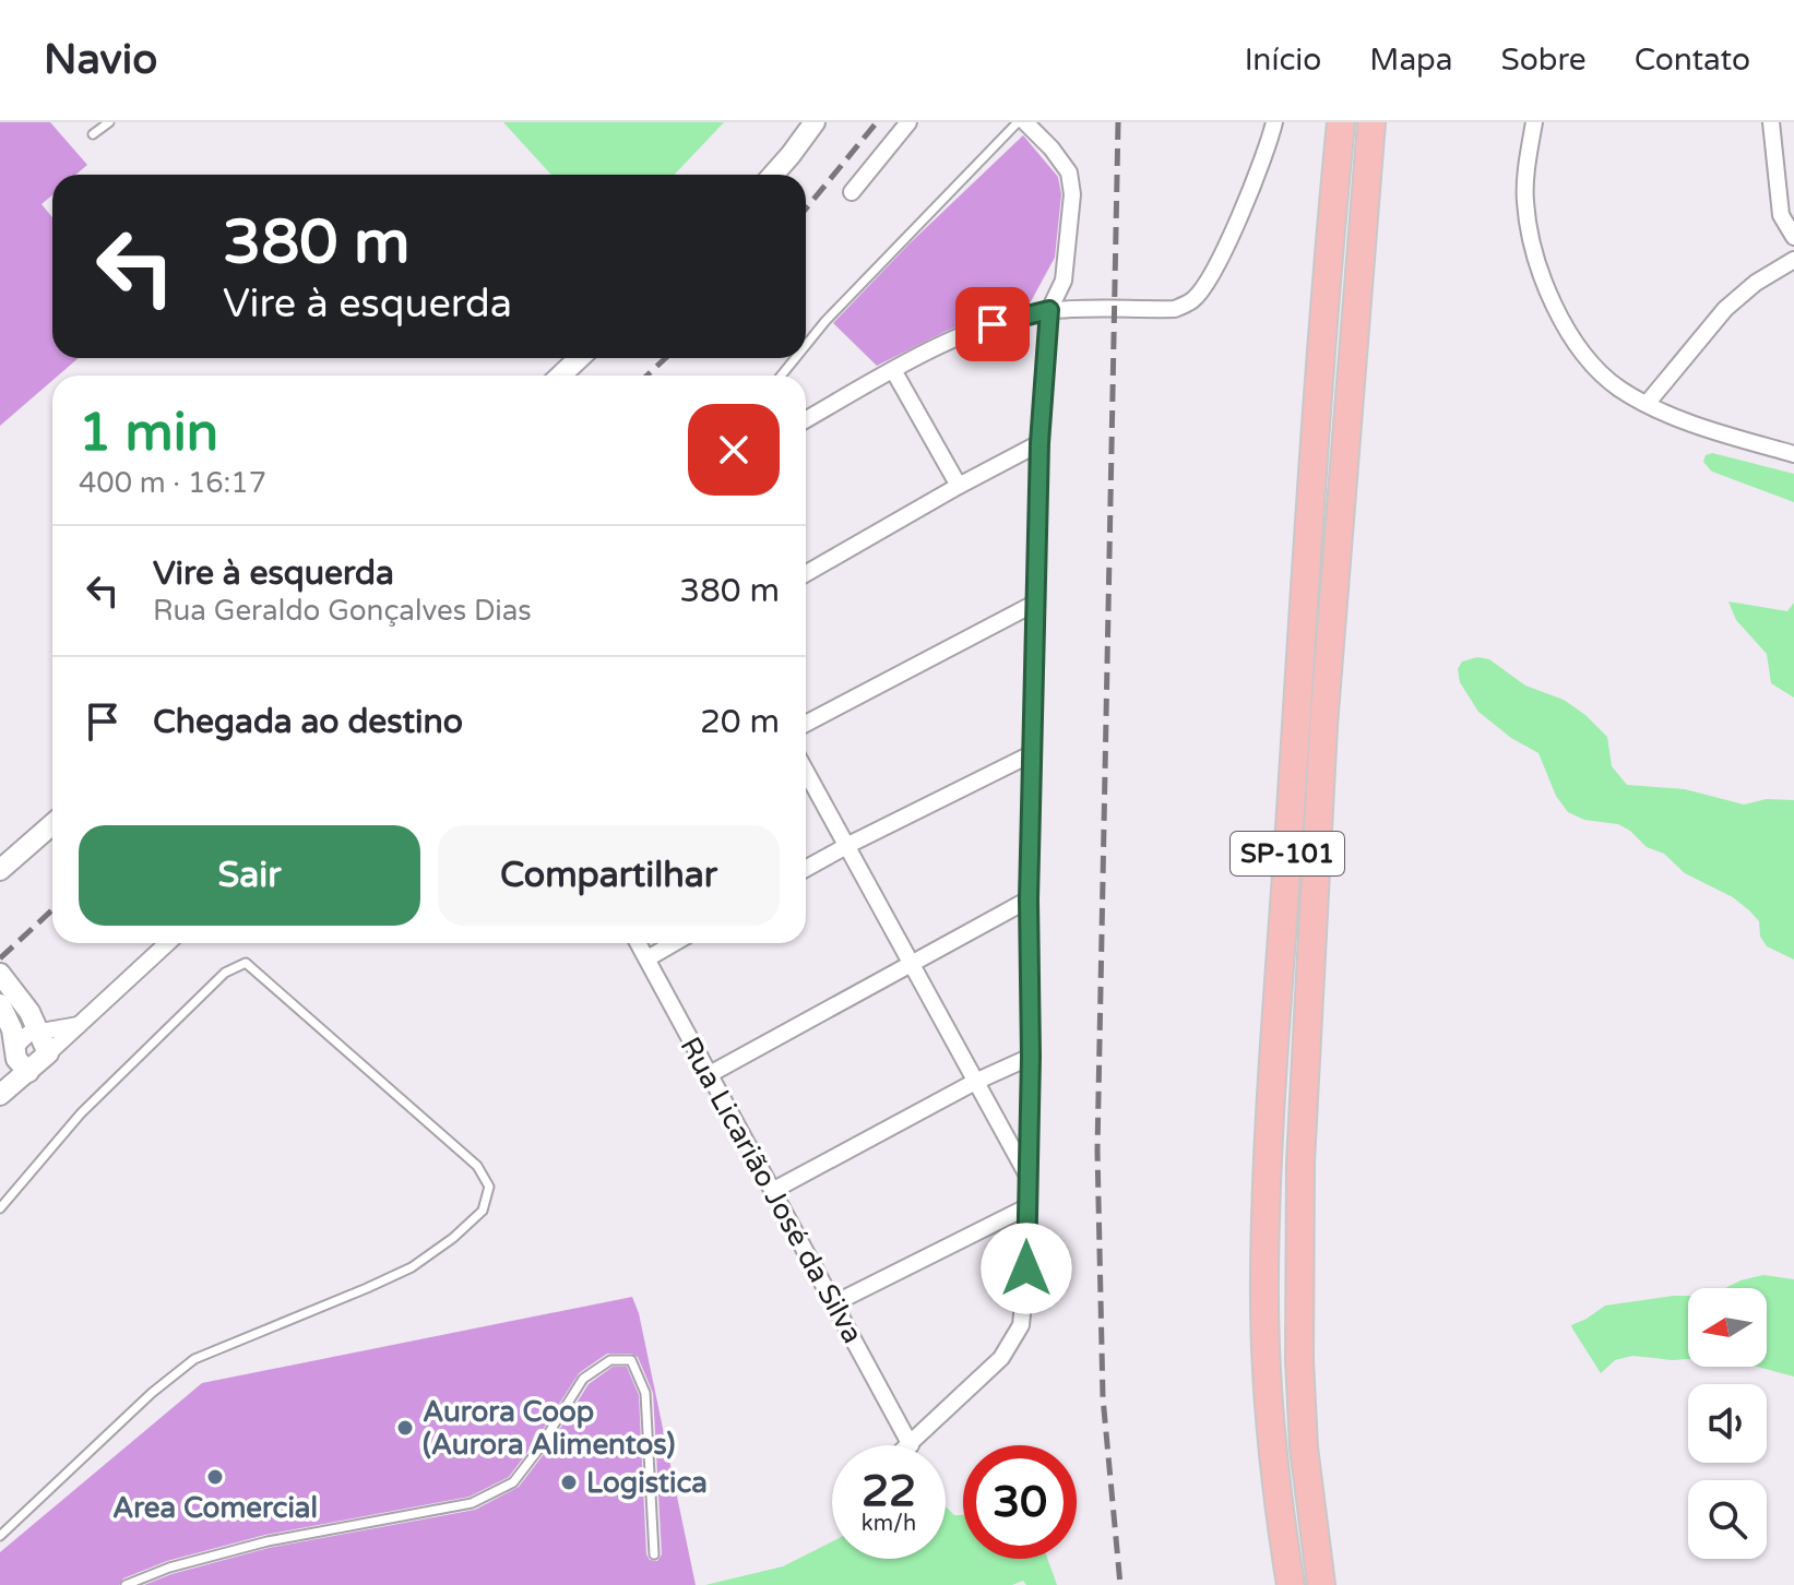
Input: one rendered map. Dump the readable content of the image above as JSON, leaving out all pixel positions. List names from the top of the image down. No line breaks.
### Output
{"streets":{"highway":["SP-101"],"street":["Rua Licarião José da Silva"]},"places":["Aurora Coop (Aurora Alimentos)","Area Comercial","Logistica"],"north":"left","page":{"header":"Navio","nav":["Início","Mapa","Sobre","Contato"],"turn":["380 m","Vire à esquerda"],"heading":["1 min","400 m · 16:17"],"list":[{"name":"Vire à esquerda","note":"Rua Geraldo Gonçalves Dias","value":"380 m"},{"name":"Chegada ao destino","value":"20 m"}],"buttons":["Sair","Compartilhar"],"speed":"22 km/h","limit":"30"}}
